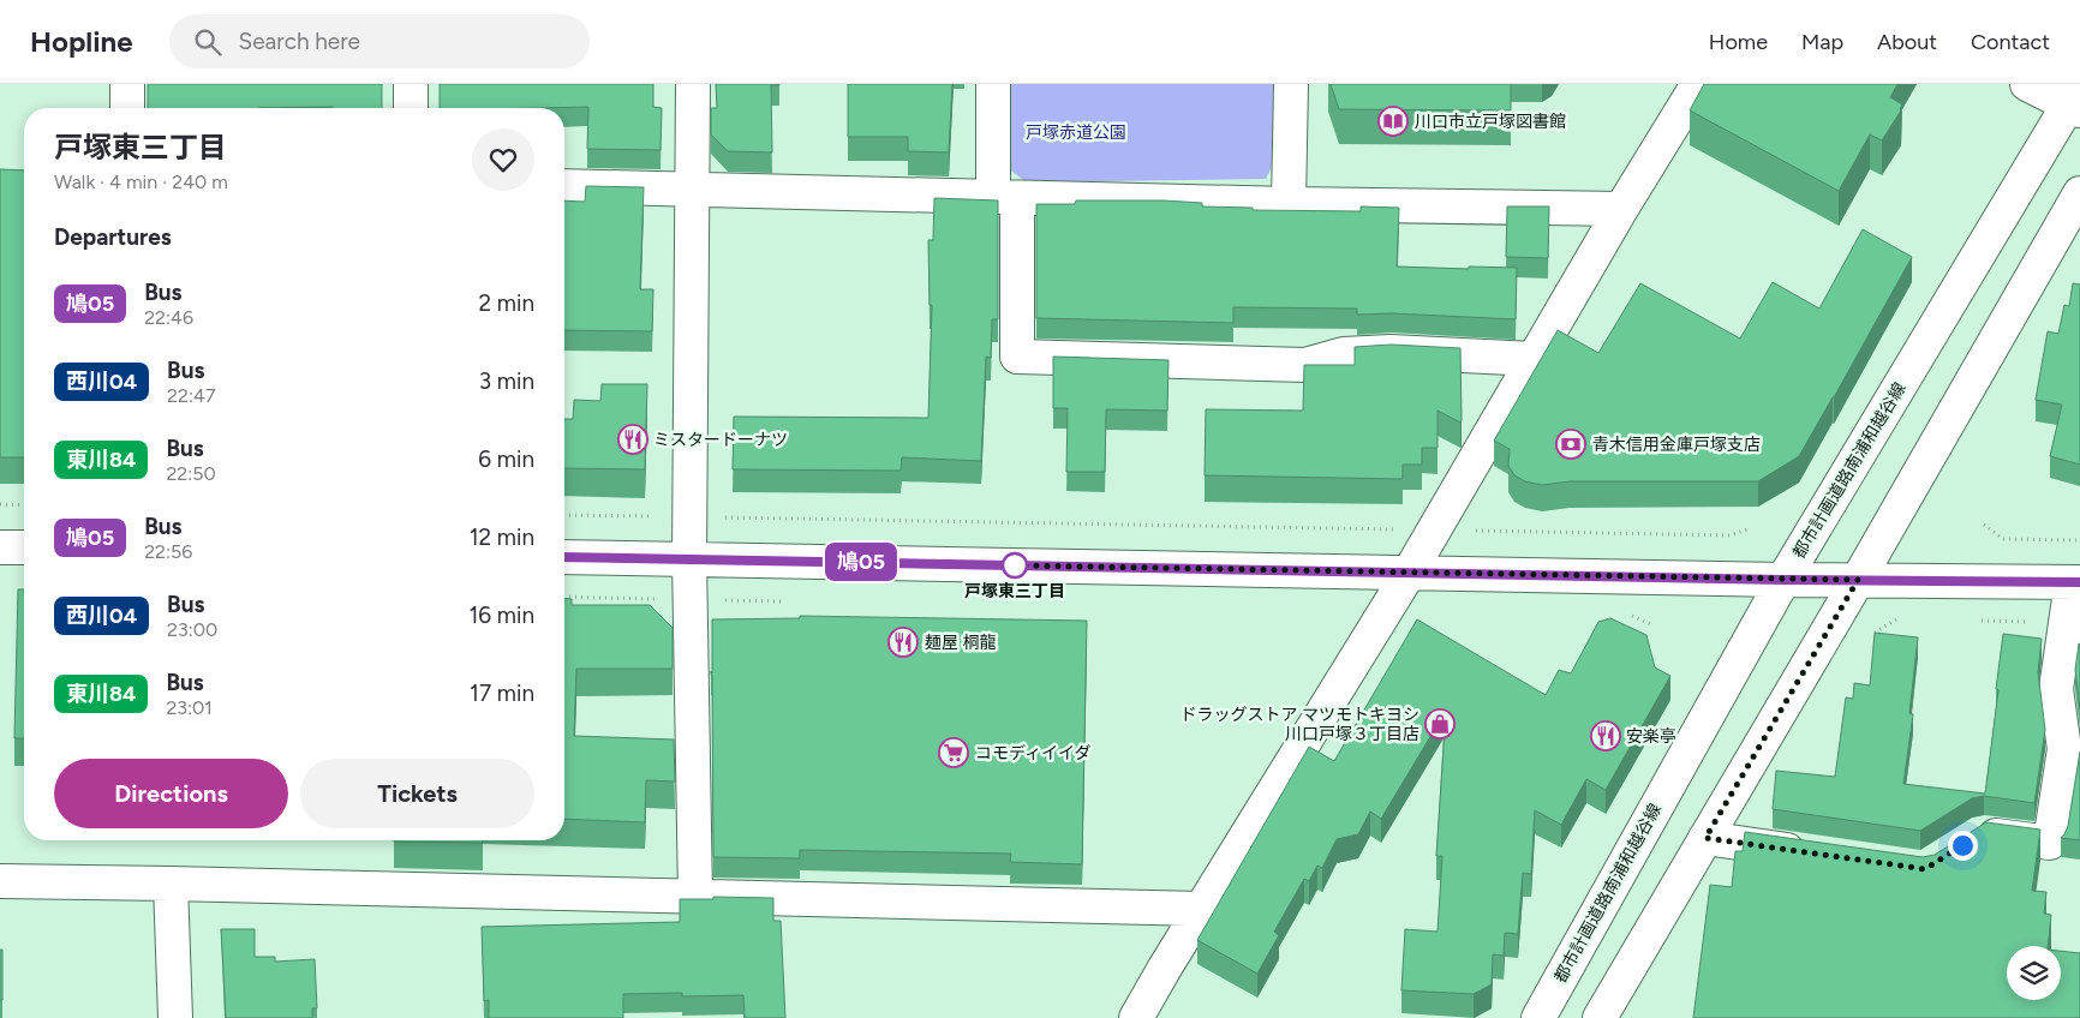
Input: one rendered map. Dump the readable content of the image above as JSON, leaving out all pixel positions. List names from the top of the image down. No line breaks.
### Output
{"streets":{"street":["都市計画道路南浦和越谷線"]},"parks":["戸塚赤道公園"],"places":{"library":["川口市立戸塚図書館"],"restaurant":["ミスタードーナツ","麺屋 桐龍","安楽亭"],"bank":["青木信用金庫戸塚支店"],"other":["戸塚東三丁目"],"shop":["ドラッグストア マツモトキヨシ 川口戸塚３丁目店"],"supermarket":["コモディイイダ"]},"lines":["bus line 鳩05"],"page":{"header":"Hopline","search":"Search here","nav":["Home","Map","About","Contact"],"on_map":"鳩05","heading":[["戸塚東三丁目","Walk · 4 min · 240 m"],"Departures"],"list":[{"mark":"鳩05","name":"Bus","note":"22:46","value":"2 min"},{"mark":"西川04","name":"Bus","note":"22:47","value":"3 min"},{"mark":"東川84","name":"Bus","note":"22:50","value":"6 min"},{"mark":"鳩05","name":"Bus","note":"22:56","value":"12 min"},{"mark":"西川04","name":"Bus","note":"23:00","value":"16 min"},{"mark":"東川84","name":"Bus","note":"23:01","value":"17 min"}],"buttons":["Directions","Tickets"]}}
